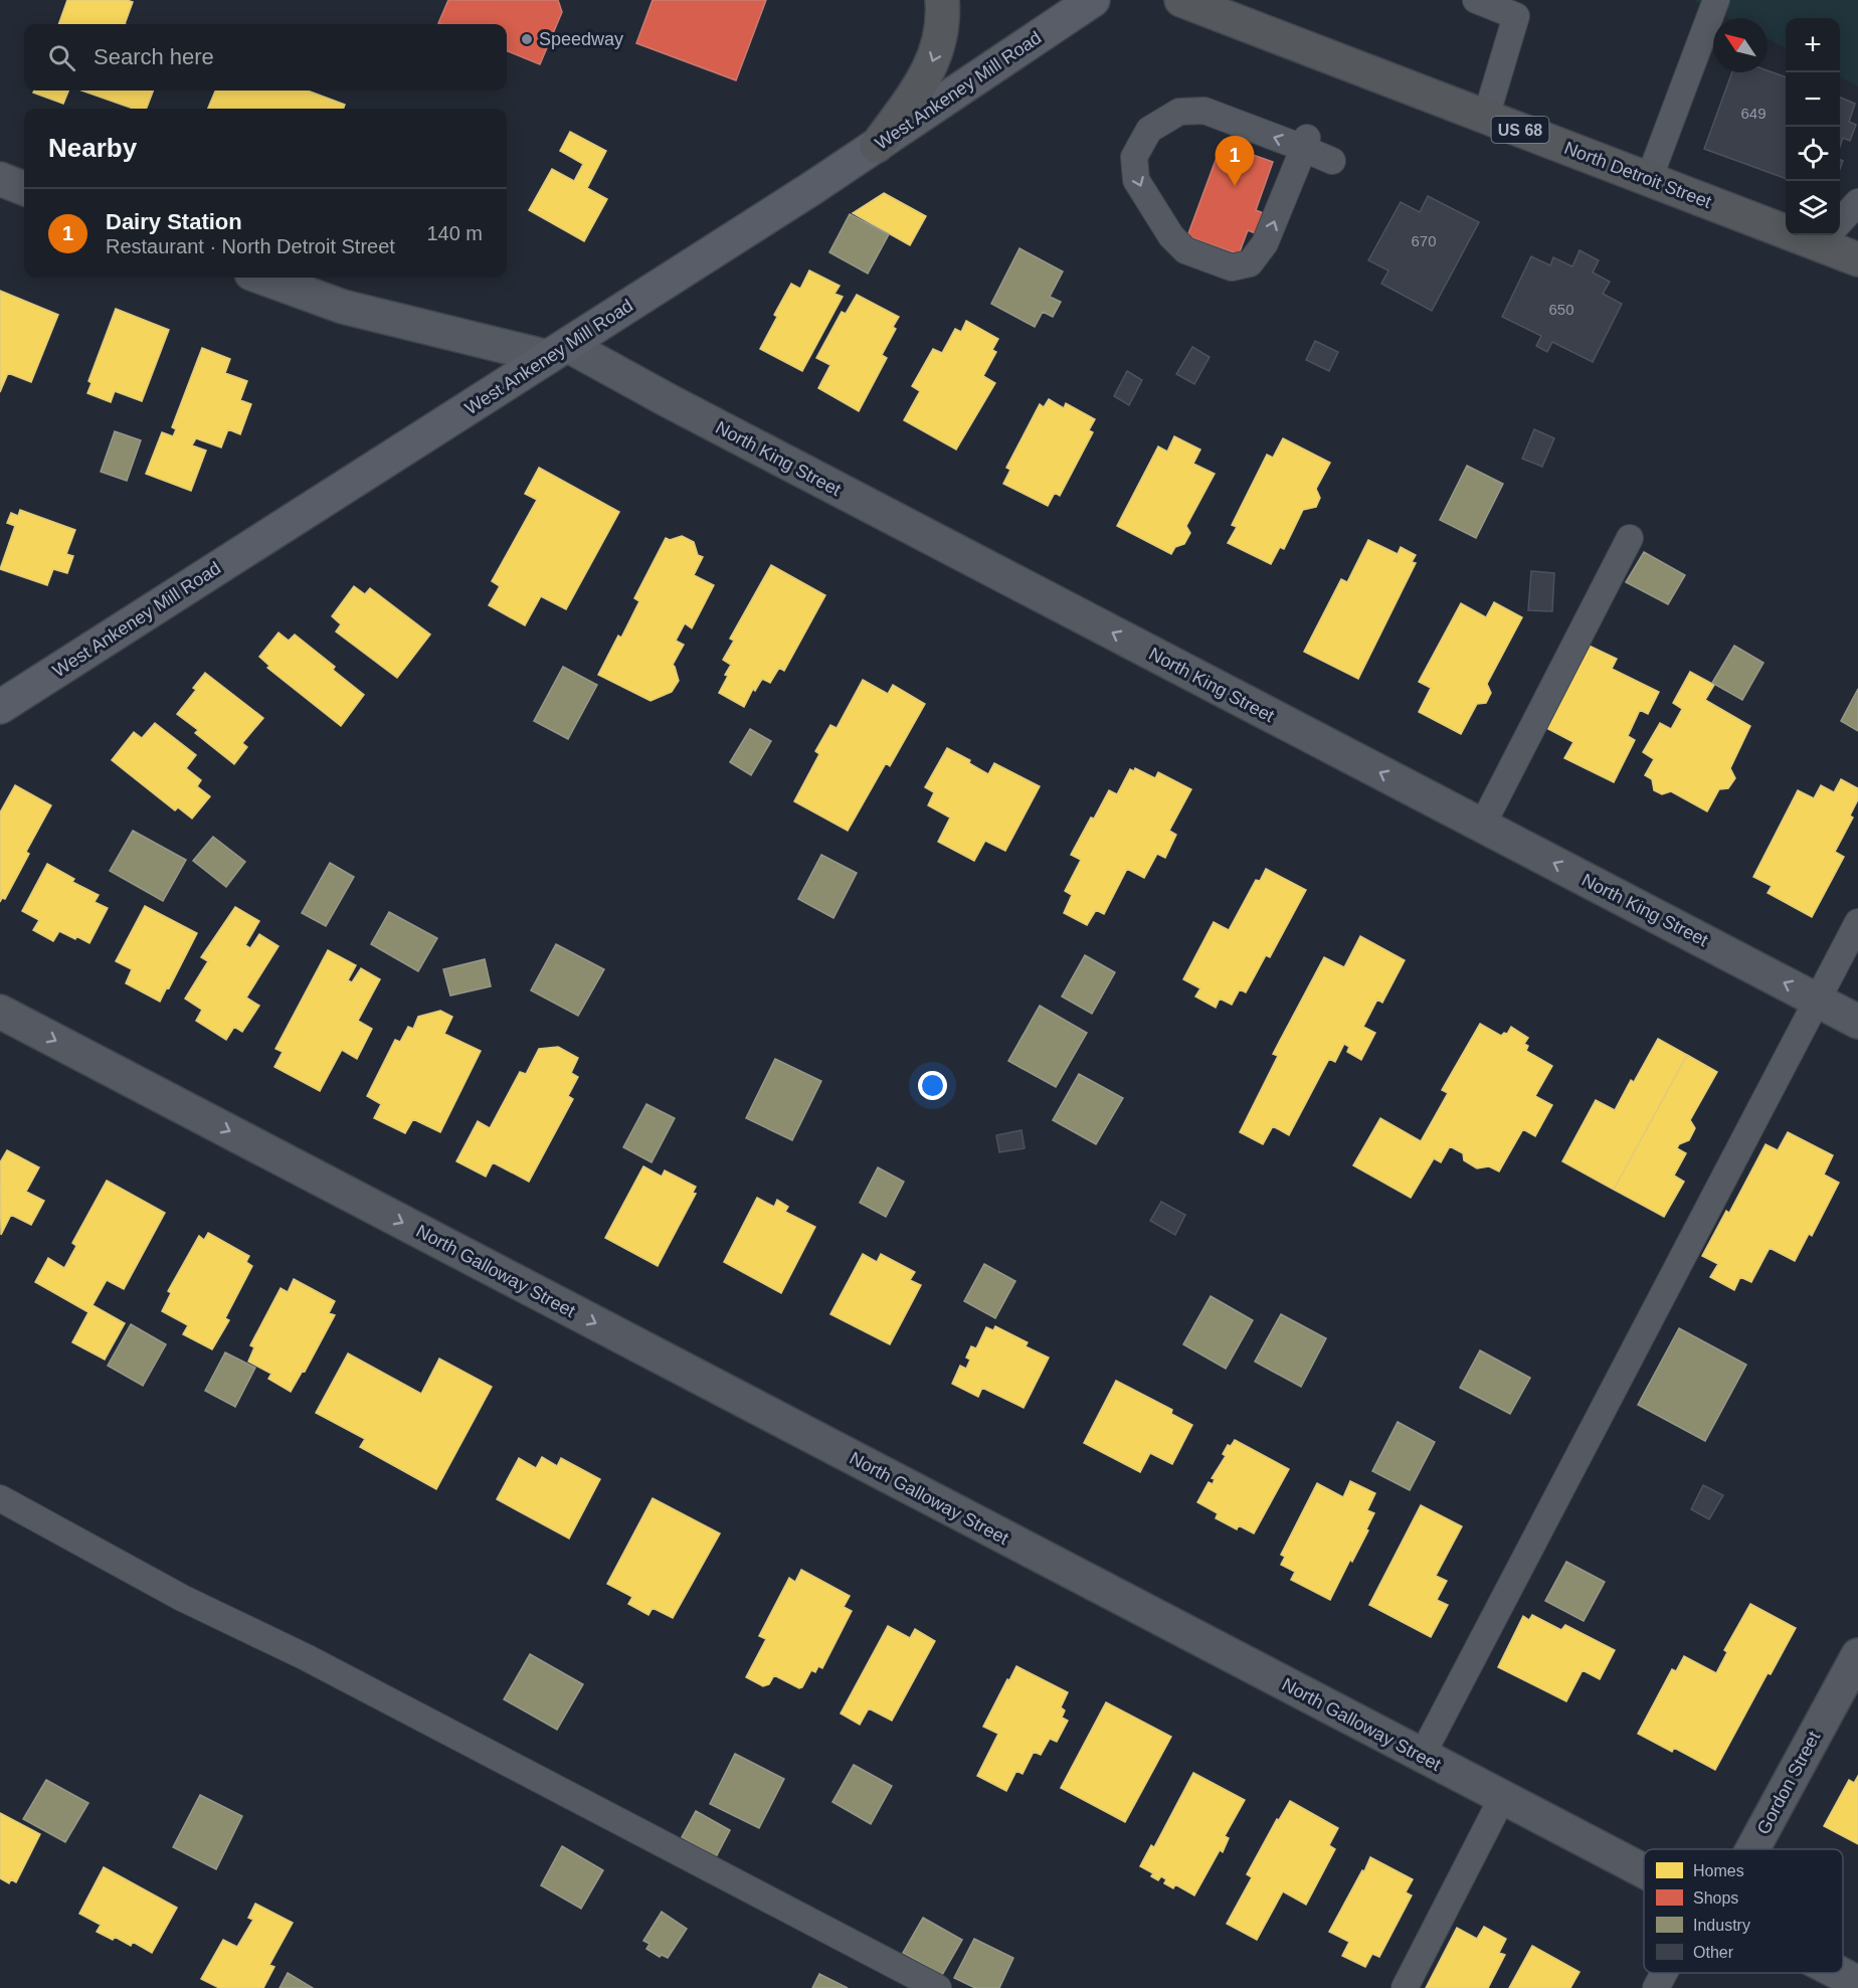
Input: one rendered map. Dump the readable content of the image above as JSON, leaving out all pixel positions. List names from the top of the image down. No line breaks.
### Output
{"streets":{"highway":["US 68","North Detroit Street"],"street":["West Ankeney Mill Road","North King Street","North Galloway Street","Gordon Street"]},"crossings":[["West Ankeney Mill Road","North King Street"]],"one_way":["North King Street","North Galloway Street"],"places":["Speedway"],"house_numbers":["649","670","650"],"legend":["Homes","Shops","Industry","Other"],"north":"top left","page":{"map_buttons":["+","−"],"search":"Search here","heading":"Nearby","pins":"1","list":[{"mark":"1","name":"Dairy Station","note":"Restaurant · North Detroit Street","value":"140 m"}]}}
